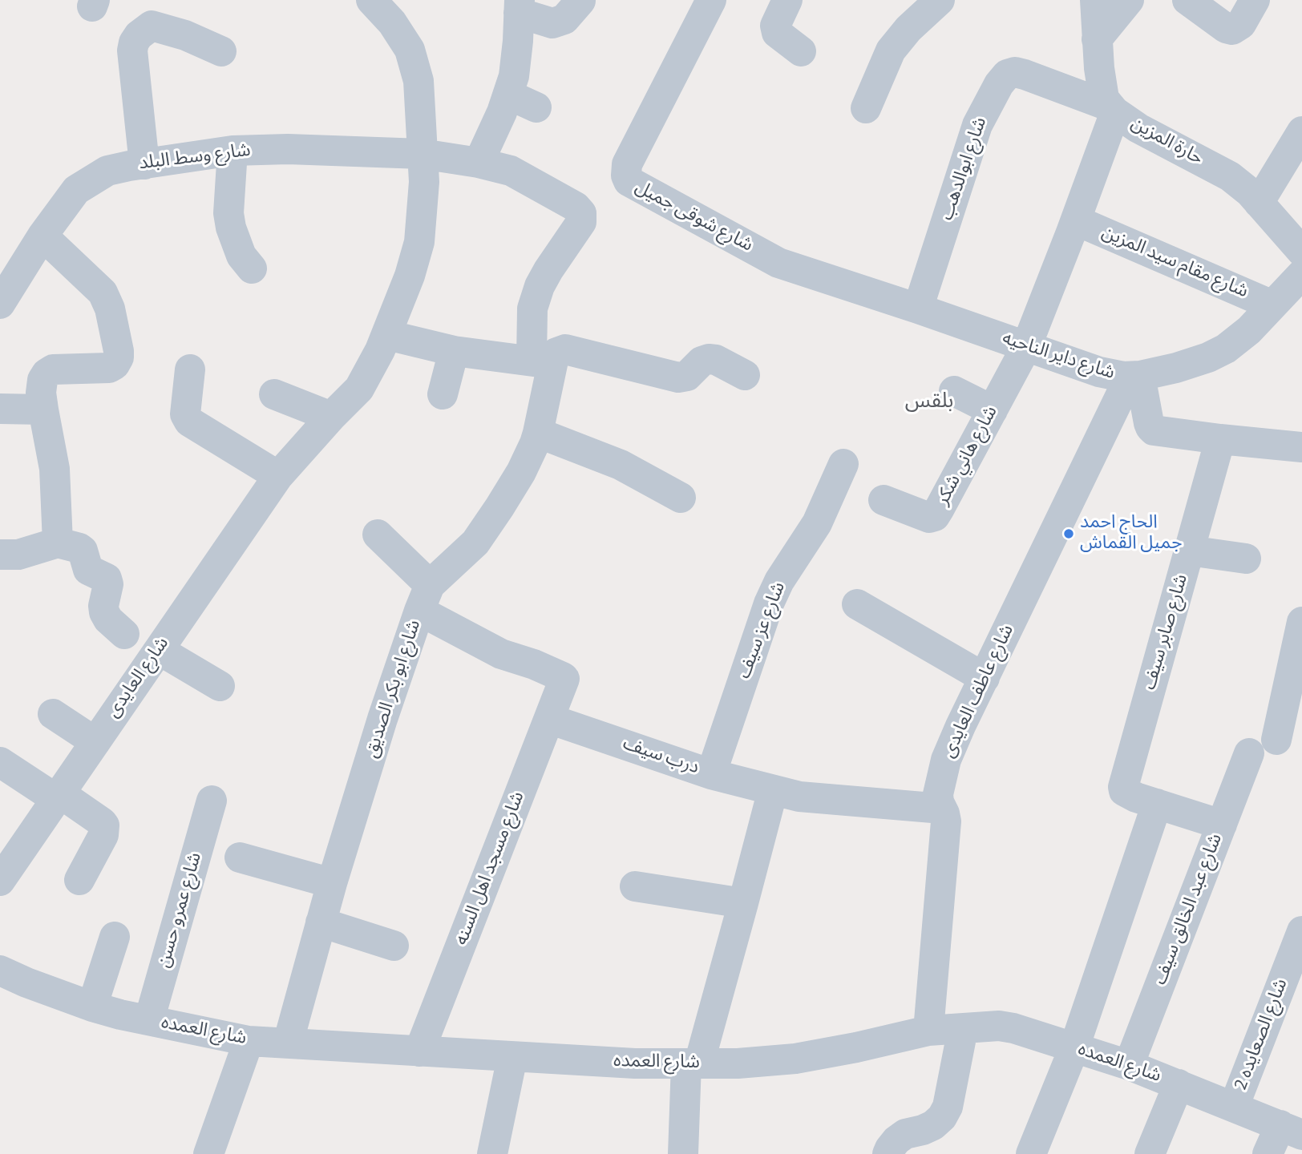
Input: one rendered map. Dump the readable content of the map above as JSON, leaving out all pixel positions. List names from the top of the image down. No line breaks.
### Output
{"streets":{"street":["حارة المزين","شارع وسط البلد","شارع ابوالدهب","شارع شوقى جميل","شارع مقام سيد المزين","شارع داير الناحيه","شارع هاني شكر","شارع عز سيف","شارع صابر سيف","شارع العايدى","شارع ابو بكر الصديق","شارع عاطف العايدى","درب سيف","شارع مسجد اهل السنه","شارع عبد الخالق سيف","شارع عمرو حسن","شارع العمده","شارع الصعايده 2"]},"crossings":[["حارة المزين","شارع ابوالدهب"],["شارع وسط البلد","شارع العايدى"],["شارع وسط البلد","شارع ابو بكر الصديق"],["شارع ابوالدهب","شارع شوقى جميل"],["شارع ابوالدهب","شارع داير الناحيه"],["شارع شوقى جميل","شارع داير الناحيه"],["شارع مقام سيد المزين","شارع داير الناحيه"],["شارع داير الناحيه","شارع هاني شكر"],["شارع داير الناحيه","شارع عاطف العايدى"],["شارع عز سيف","درب سيف"],["شارع صابر سيف","شارع عبد الخالق سيف"],["شارع ابو بكر الصديق","شارع مسجد اهل السنه"],["شارع ابو بكر الصديق","شارع العمده"],["شارع عاطف العايدى","درب سيف"],["شارع عاطف العايدى","شارع العمده"],["درب سيف","شارع مسجد اهل السنه"],["شارع مسجد اهل السنه","شارع العمده"],["شارع عبد الخالق سيف","شارع العمده"],["شارع عمرو حسن","شارع العمده"],["شارع العمده","شارع الصعايده 2"]],"districts":["بلقس"],"places":["الحاج احمد جميل القماش"]}
